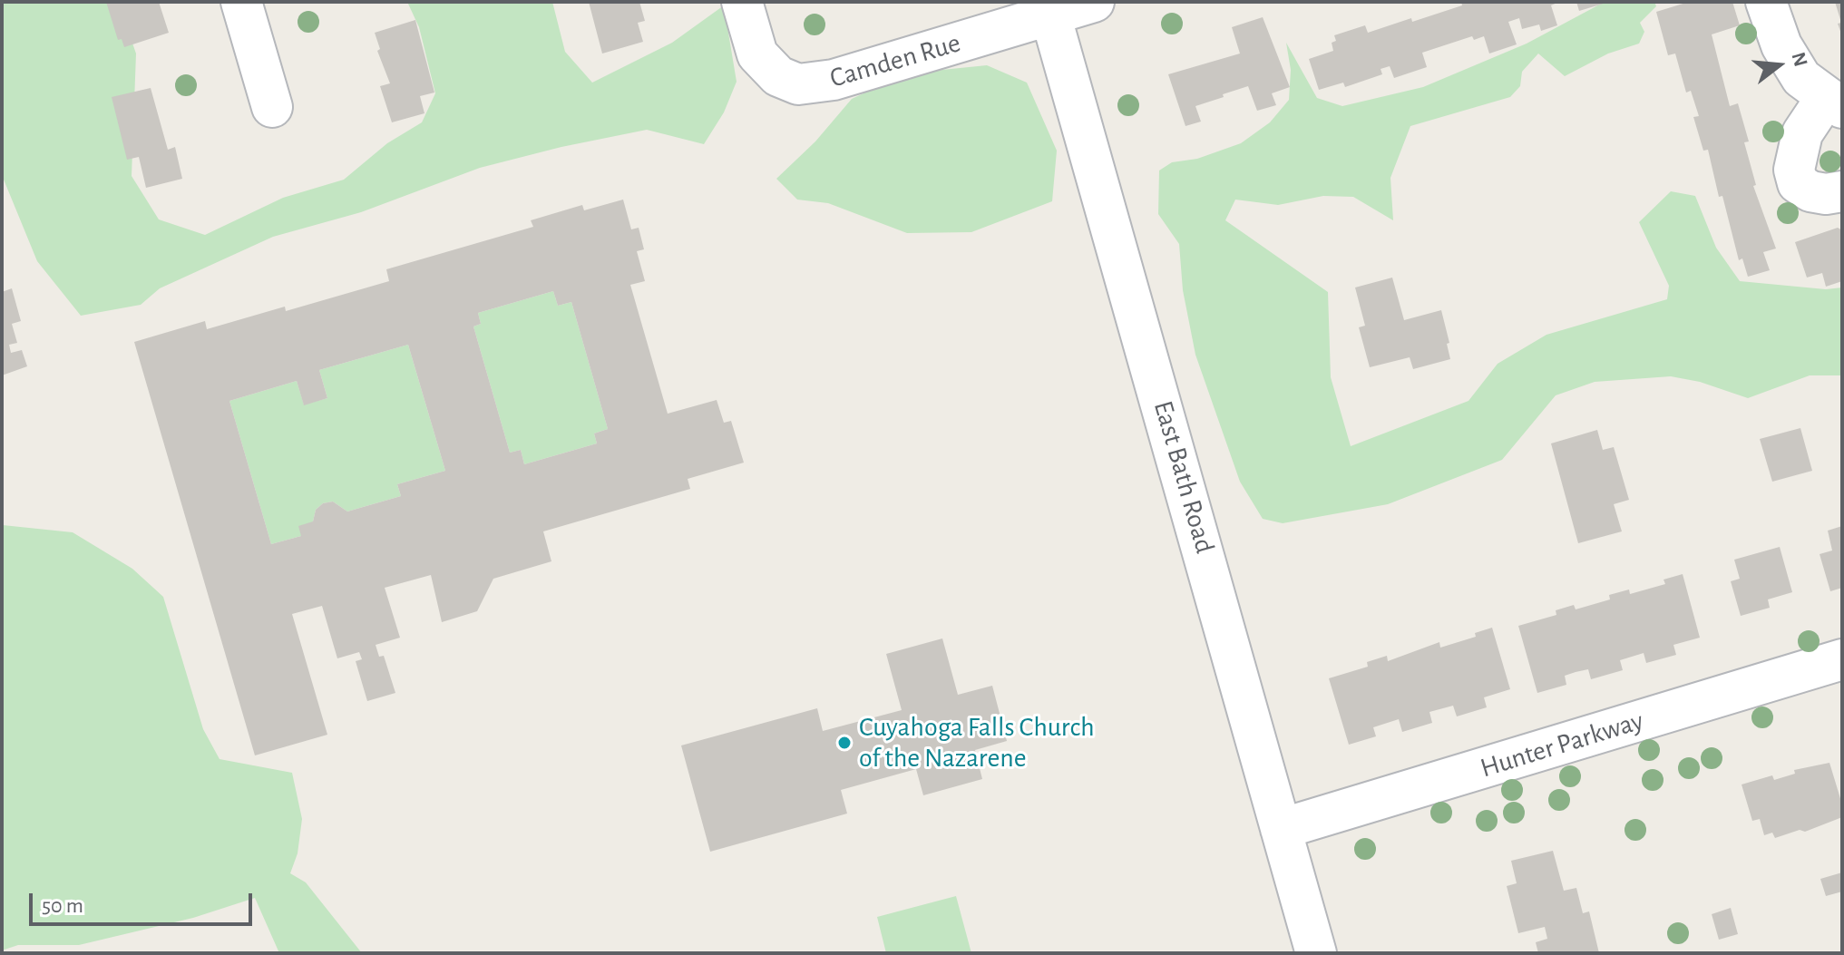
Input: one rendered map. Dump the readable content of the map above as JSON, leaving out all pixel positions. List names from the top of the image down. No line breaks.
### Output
{"streets":{"street":["Camden Rue","East Bath Road","Hunter Parkway"]},"crossings":[["Camden Rue","East Bath Road"],["East Bath Road","Hunter Parkway"]],"places":["Cuyahoga Falls Church of the Nazarene"],"scale_bar":"50 m","north":"right"}
